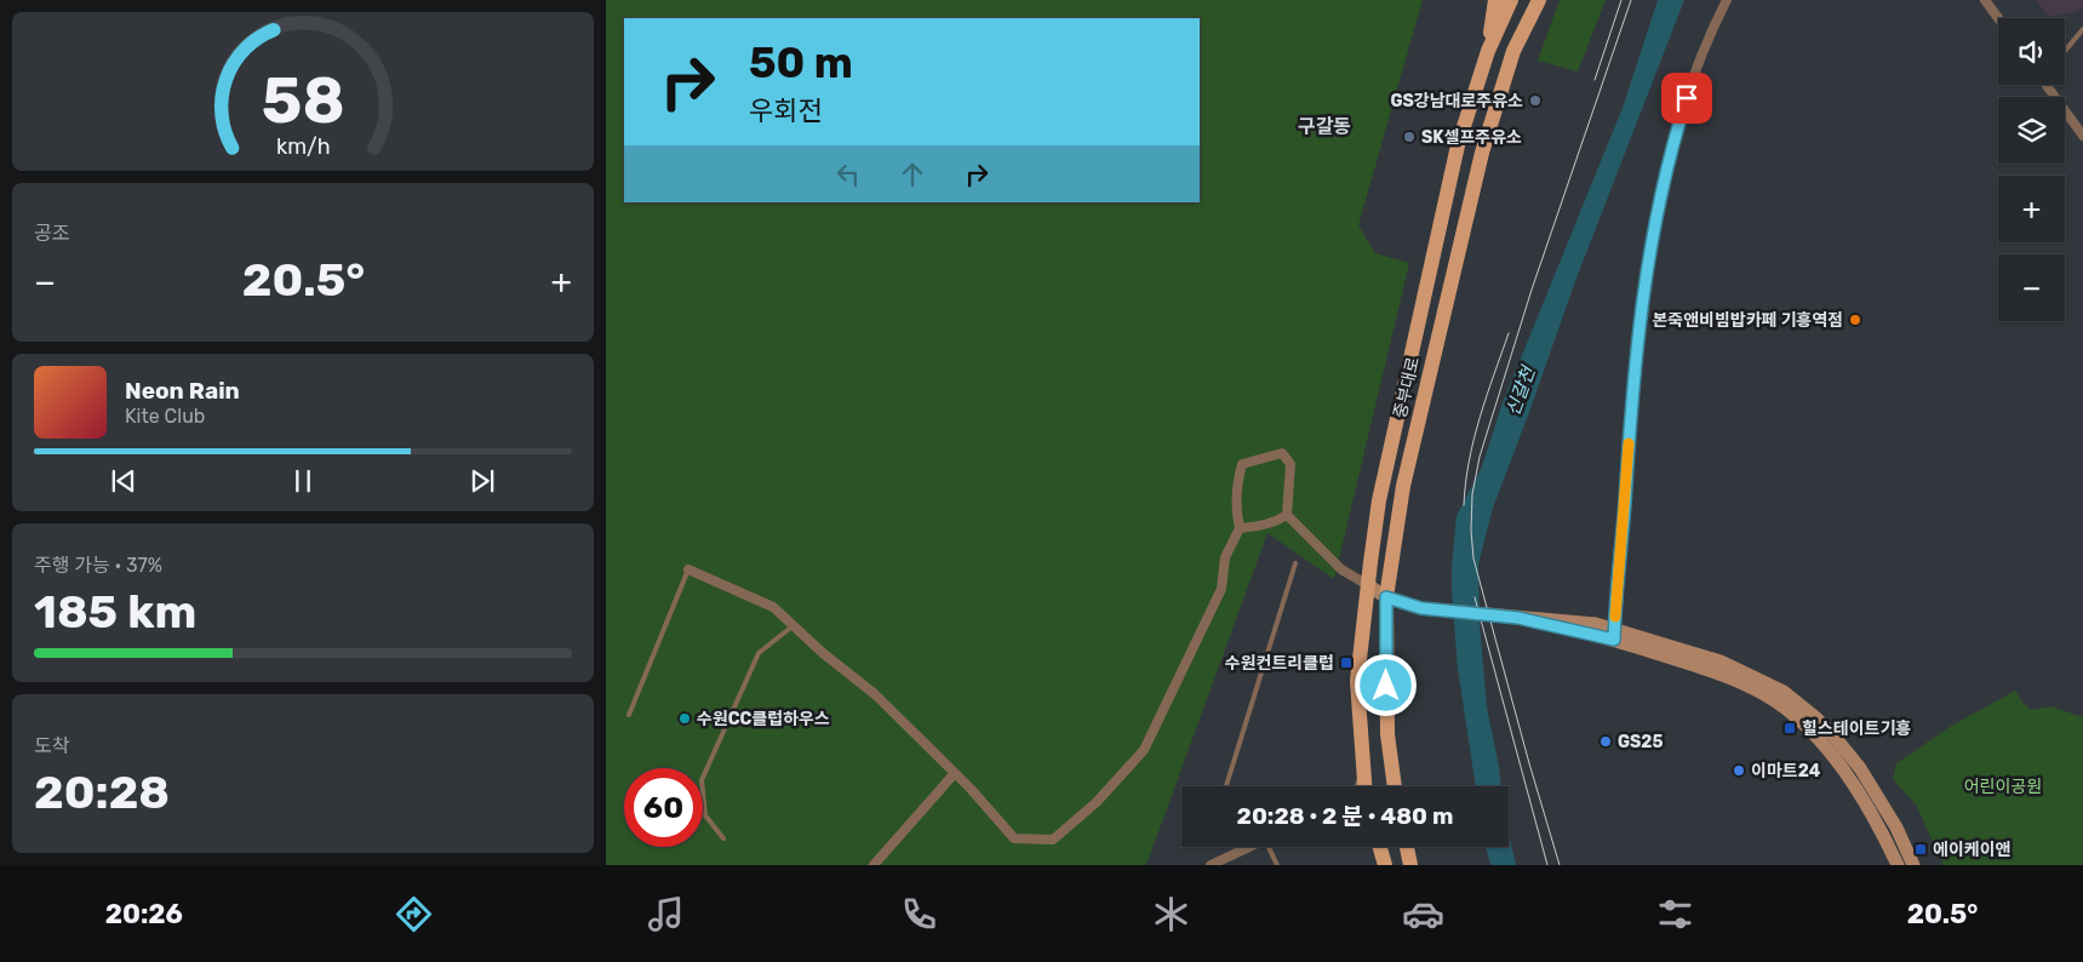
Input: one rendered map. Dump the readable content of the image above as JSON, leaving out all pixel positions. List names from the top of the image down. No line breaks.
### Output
{"streets":{"main road":["중부대로"]},"districts":["구갈동"],"water":["신갈천"],"parks":["어린이공원"],"places":{"other":["GS강남대로주유소","SK셀프주유소","본죽앤비빔밥카페 기흥역점","수원CC클럽하우스","GS25","이마트24"],"transit":["수원컨트리클럽","힐스테이트기흥","에이케이앤"]},"page":{"map_buttons":["+","−"],"turn":["50 m","우회전"],"tile":["공조",["주행 가능 · 37%","185 km"],["도착","20:28"]],"heat":["−","20.5°","+"],"song":["Neon Rain","Kite Club"],"limit":"60","trip":"20:28 · 2 분 · 480 m","tabs":["20:26","20.5°"],"gauge":["58","km/h"]}}
